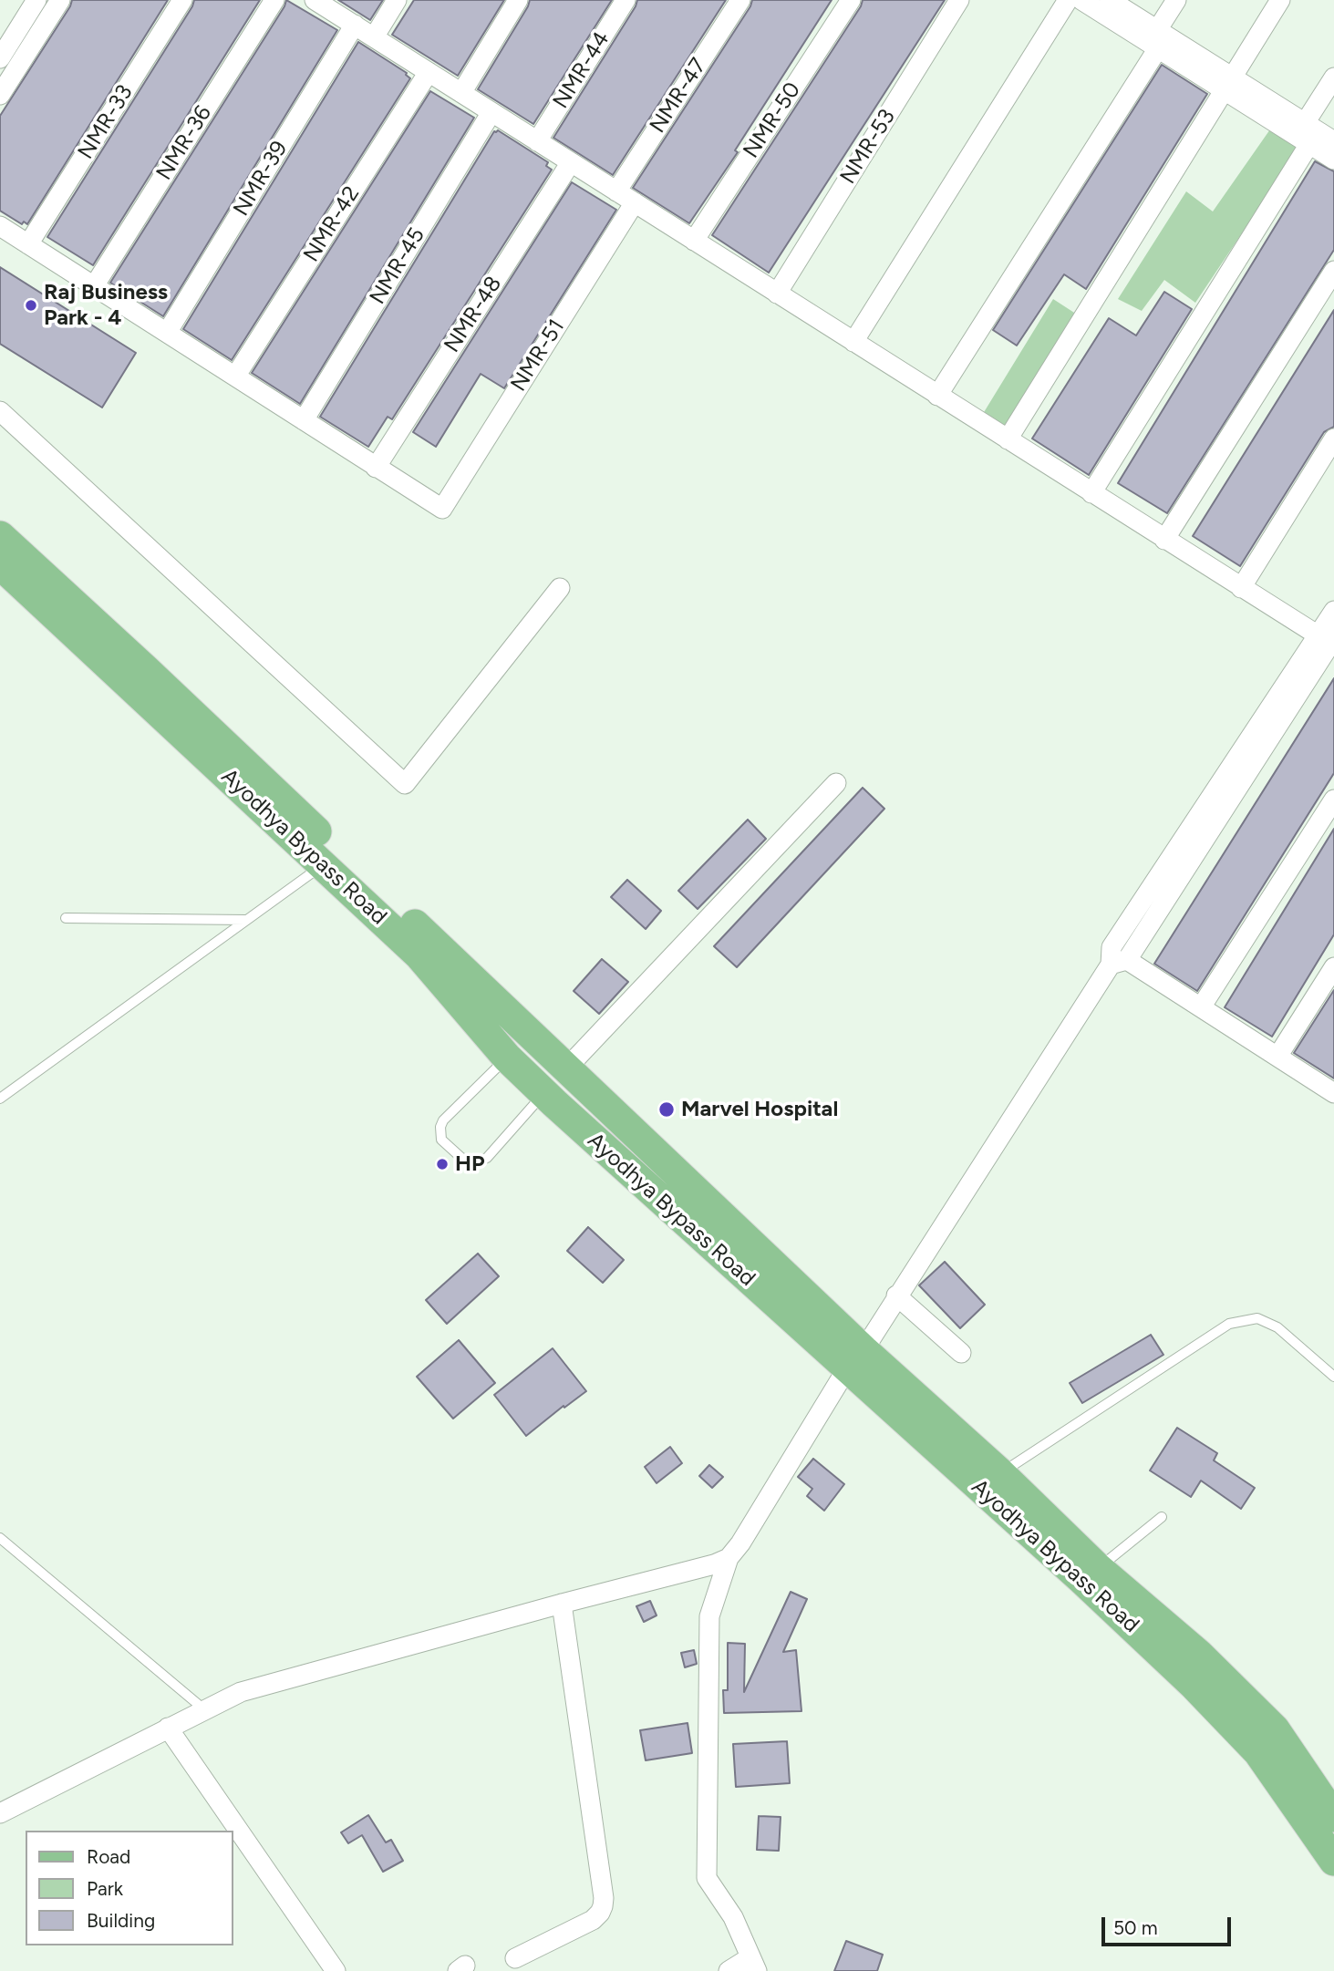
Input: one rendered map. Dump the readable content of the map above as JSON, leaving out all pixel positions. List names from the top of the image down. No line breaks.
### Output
{"streets":{"main road":["Ayodhya Bypass Road"],"street":["NMR-44","NMR-47","NMR-50","NMR-33","NMR-36","NMR-53","NMR-39","NMR-42","NMR-45","NMR-48","NMR-51"]},"crossings":[["NMR-48","NMR-51"]],"places":["Raj Business Park - 4","Marvel Hospital","HP"],"legend":["Road","Park","Building"],"scale_bar":"50 m"}
